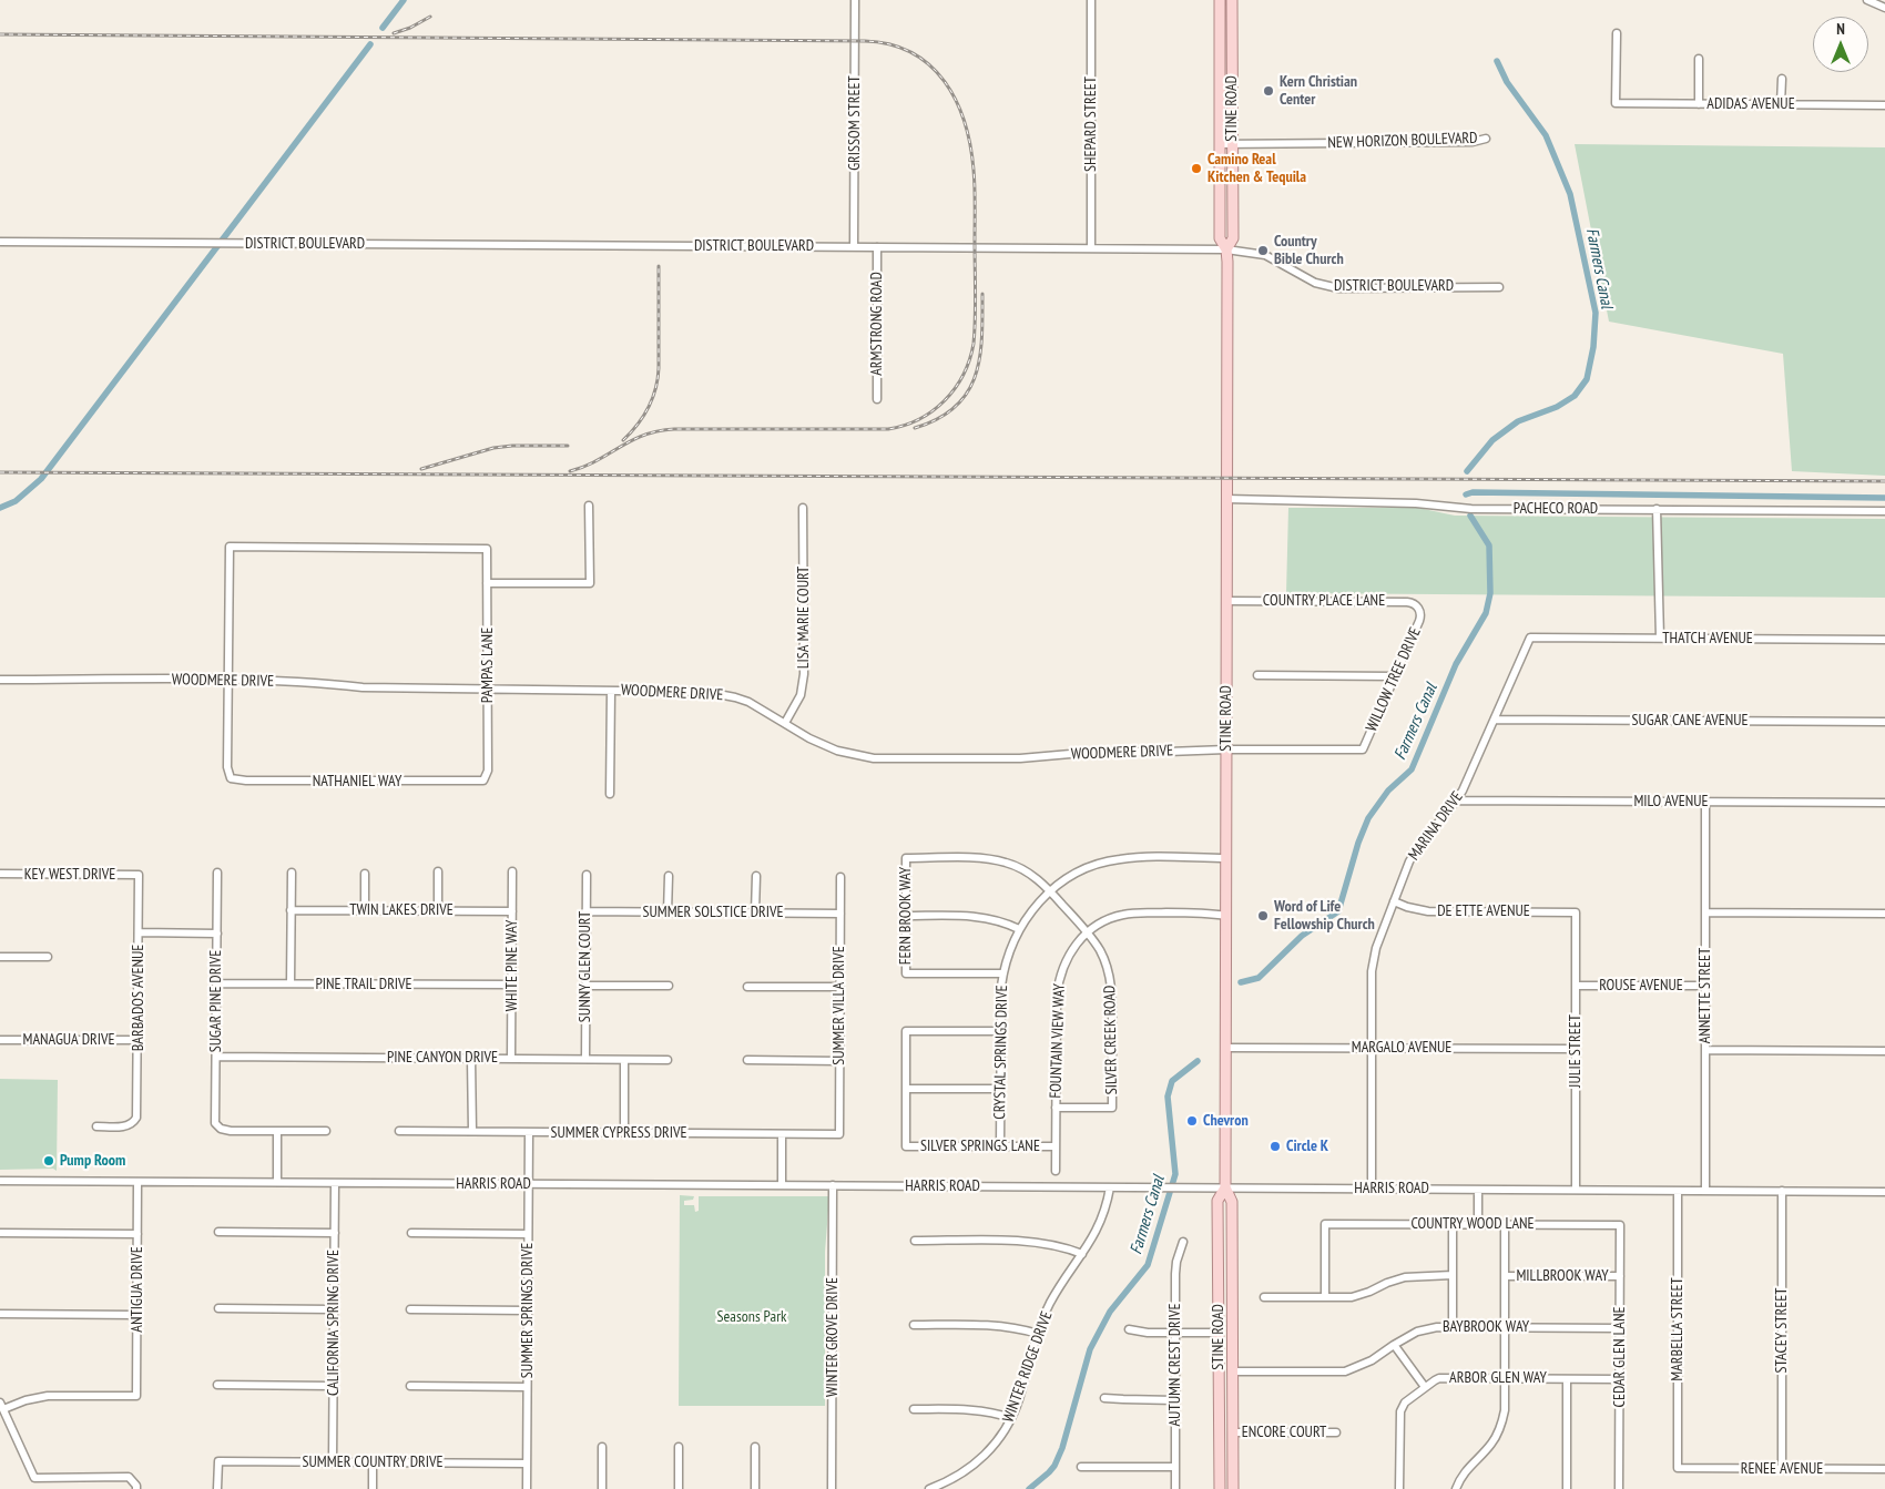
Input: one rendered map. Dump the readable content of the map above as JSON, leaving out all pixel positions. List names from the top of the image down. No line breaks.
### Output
{"streets":{"main road":["STINE ROAD"],"street":["ADIDAS AVENUE","GRISSOM STREET","SHEPARD STREET","NEW HORIZON BOULEVARD","DISTRICT BOULEVARD","ARMSTRONG ROAD","PACHECO ROAD","COUNTRY PLACE LANE","LISA MARIE COURT","THATCH AVENUE","PAMPAS LANE","WILLOW TREE DRIVE","WOODMERE DRIVE","SUGAR CANE AVENUE","NATHANIEL WAY","MILO AVENUE","MARINA DRIVE","KEY WEST DRIVE","TWIN LAKES DRIVE","DE ETTE AVENUE","SUMMER SOLSTICE DRIVE","FERN BROOK WAY","WHITE PINE WAY","SUNNY GLEN COURT","PINE TRAIL DRIVE","ROUSE AVENUE","ANNETTE STREET","BARBADOS AVENUE","SUGAR PINE DRIVE","SUMMER VILLA DRIVE","MANAGUA DRIVE","SILVER CREEK ROAD","FOUNTAIN VIEW WAY","MARGALO AVENUE","JULIE STREET","CRYSTAL SPRINGS DRIVE","PINE CANYON DRIVE","SUMMER CYPRESS DRIVE","SILVER SPRINGS LANE","HARRIS ROAD","COUNTRY WOOD LANE","MILLBROOK WAY","ANTIGUA DRIVE","SUMMER SPRINGS DRIVE","CALIFORNIA SPRING DRIVE","BAYBROOK WAY","MARBELLA STREET","STACEY STREET","WINTER GROVE DRIVE","CEDAR GLEN LANE","AUTUMN CREST DRIVE","WINTER RIDGE DRIVE","ARBOR GLEN WAY","ENCORE COURT","SUMMER COUNTRY DRIVE","RENEE AVENUE"]},"crossings":[["STINE ROAD","NEW HORIZON BOULEVARD"],["STINE ROAD","DISTRICT BOULEVARD"],["STINE ROAD","PACHECO ROAD"],["STINE ROAD","COUNTRY PLACE LANE"],["STINE ROAD","WOODMERE DRIVE"],["STINE ROAD","FOUNTAIN VIEW WAY"],["STINE ROAD","MARGALO AVENUE"],["STINE ROAD","CRYSTAL SPRINGS DRIVE"],["STINE ROAD","HARRIS ROAD"],["STINE ROAD","BAYBROOK WAY"],["STINE ROAD","ENCORE COURT"],["GRISSOM STREET","DISTRICT BOULEVARD"],["SHEPARD STREET","DISTRICT BOULEVARD"],["DISTRICT BOULEVARD","ARMSTRONG ROAD"],["COUNTRY PLACE LANE","WILLOW TREE DRIVE"],["LISA MARIE COURT","WOODMERE DRIVE"],["THATCH AVENUE","MARINA DRIVE"],["PAMPAS LANE","WOODMERE DRIVE"],["PAMPAS LANE","NATHANIEL WAY"],["WILLOW TREE DRIVE","WOODMERE DRIVE"],["WOODMERE DRIVE","NATHANIEL WAY"],["SUGAR CANE AVENUE","MARINA DRIVE"],["MILO AVENUE","MARINA DRIVE"],["MILO AVENUE","ANNETTE STREET"],["MARINA DRIVE","DE ETTE AVENUE"],["MARINA DRIVE","MARGALO AVENUE"],["MARINA DRIVE","HARRIS ROAD"],["KEY WEST DRIVE","BARBADOS AVENUE"],["TWIN LAKES DRIVE","WHITE PINE WAY"],["DE ETTE AVENUE","JULIE STREET"],["SUMMER SOLSTICE DRIVE","SUNNY GLEN COURT"],["SUMMER SOLSTICE DRIVE","SUMMER VILLA DRIVE"],["FERN BROOK WAY","SILVER CREEK ROAD"],["FERN BROOK WAY","CRYSTAL SPRINGS DRIVE"],["WHITE PINE WAY","PINE TRAIL DRIVE"],["WHITE PINE WAY","PINE CANYON DRIVE"],["SUNNY GLEN COURT","PINE CANYON DRIVE"],["PINE TRAIL DRIVE","SUGAR PINE DRIVE"],["ROUSE AVENUE","ANNETTE STREET"],["ROUSE AVENUE","JULIE STREET"],["ANNETTE STREET","HARRIS ROAD"],["BARBADOS AVENUE","MANAGUA DRIVE"],["SUGAR PINE DRIVE","PINE CANYON DRIVE"],["SUMMER VILLA DRIVE","SUMMER CYPRESS DRIVE"],["SILVER CREEK ROAD","FOUNTAIN VIEW WAY"],["SILVER CREEK ROAD","CRYSTAL SPRINGS DRIVE"],["FOUNTAIN VIEW WAY","SILVER SPRINGS LANE"],["MARGALO AVENUE","JULIE STREET"],["JULIE STREET","HARRIS ROAD"],["CRYSTAL SPRINGS DRIVE","SILVER SPRINGS LANE"],["SUMMER CYPRESS DRIVE","SUMMER SPRINGS DRIVE"],["HARRIS ROAD","ANTIGUA DRIVE"],["HARRIS ROAD","SUMMER SPRINGS DRIVE"],["HARRIS ROAD","CALIFORNIA SPRING DRIVE"],["HARRIS ROAD","MARBELLA STREET"],["HARRIS ROAD","STACEY STREET"],["HARRIS ROAD","WINTER GROVE DRIVE"],["HARRIS ROAD","WINTER RIDGE DRIVE"],["COUNTRY WOOD LANE","CEDAR GLEN LANE"],["MILLBROOK WAY","CEDAR GLEN LANE"],["SUMMER SPRINGS DRIVE","SUMMER COUNTRY DRIVE"],["CALIFORNIA SPRING DRIVE","SUMMER COUNTRY DRIVE"],["BAYBROOK WAY","CEDAR GLEN LANE"],["MARBELLA STREET","RENEE AVENUE"],["STACEY STREET","RENEE AVENUE"],["CEDAR GLEN LANE","ARBOR GLEN WAY"]],"water":["Farmers Canal"],"parks":["Seasons Park"],"places":["Kern Christian Center","Camino Real Kitchen & Tequila","Country Bible Church","Word of Life Fellowship Church","Chevron","Circle K","Pump Room"],"north":"top"}
